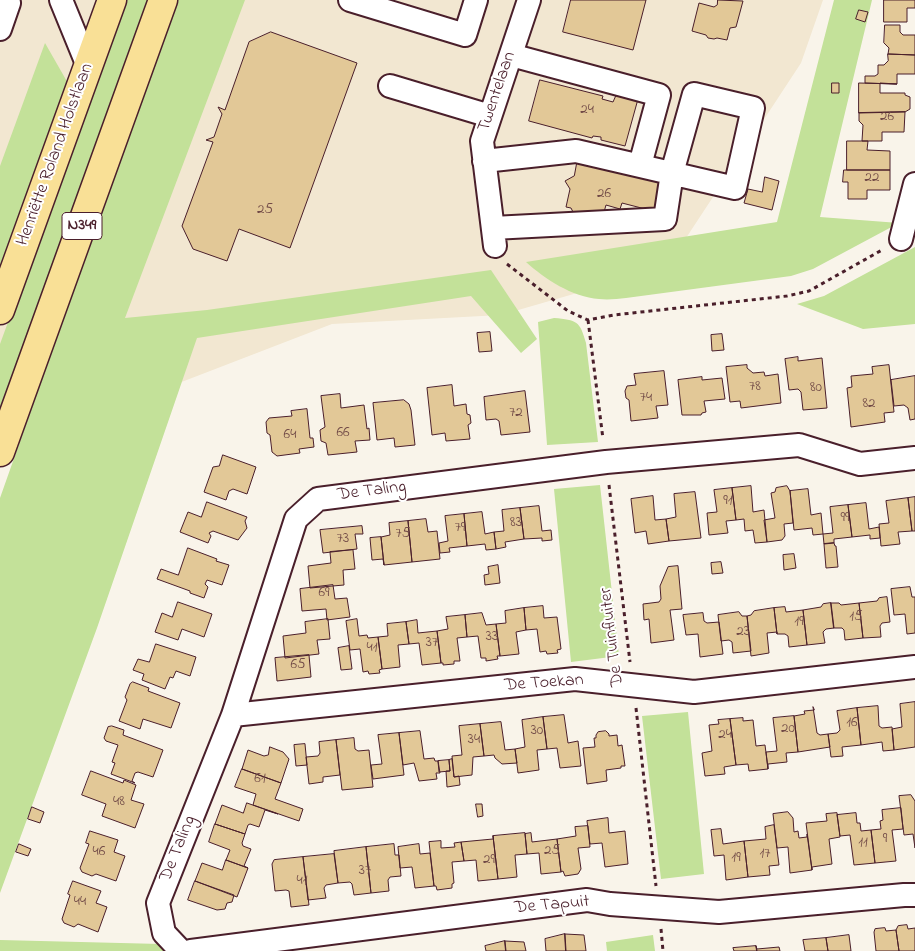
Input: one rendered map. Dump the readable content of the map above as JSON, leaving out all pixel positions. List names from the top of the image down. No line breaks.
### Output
{"streets":{"main road":["Henriëtte Roland Holstlaan","N349"],"street":["Twentelaan","De Taling","De Toekan","De Tapuit"],"path":["De Tuinfluiter"]},"crossings":[["De Taling","De Tuinfluiter"],["De Taling","De Toekan"],["De Tuinfluiter","De Toekan"],["De Tuinfluiter","De Tapuit"]],"house_numbers":["24","26","22","26","25","78","80","74","82","72","66","64","91","99","83","79","75","73","69","15","19","23","33","37","41","65","16","20","30","24","34","61","48","9","11","25","46","17","19","29","37","41","44"]}
